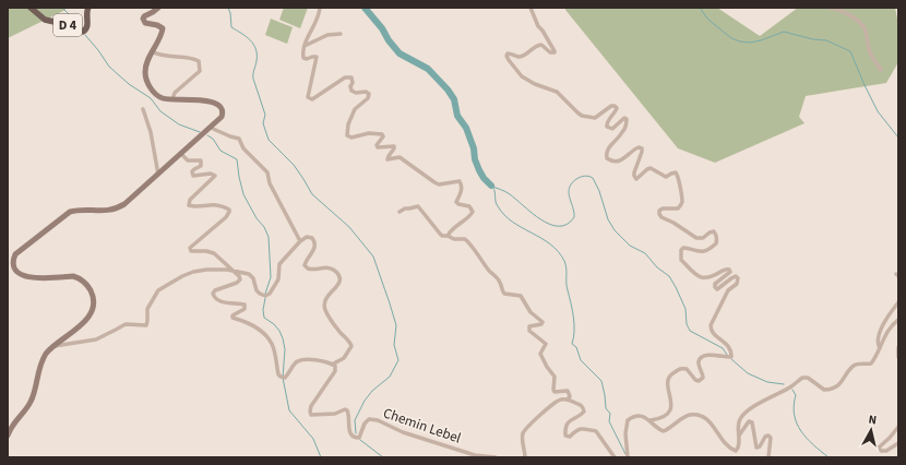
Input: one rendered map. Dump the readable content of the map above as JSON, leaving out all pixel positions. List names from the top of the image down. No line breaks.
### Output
{"streets":{"main road":["D 4"],"street":["Chemin Lebel"]},"north":"top"}
